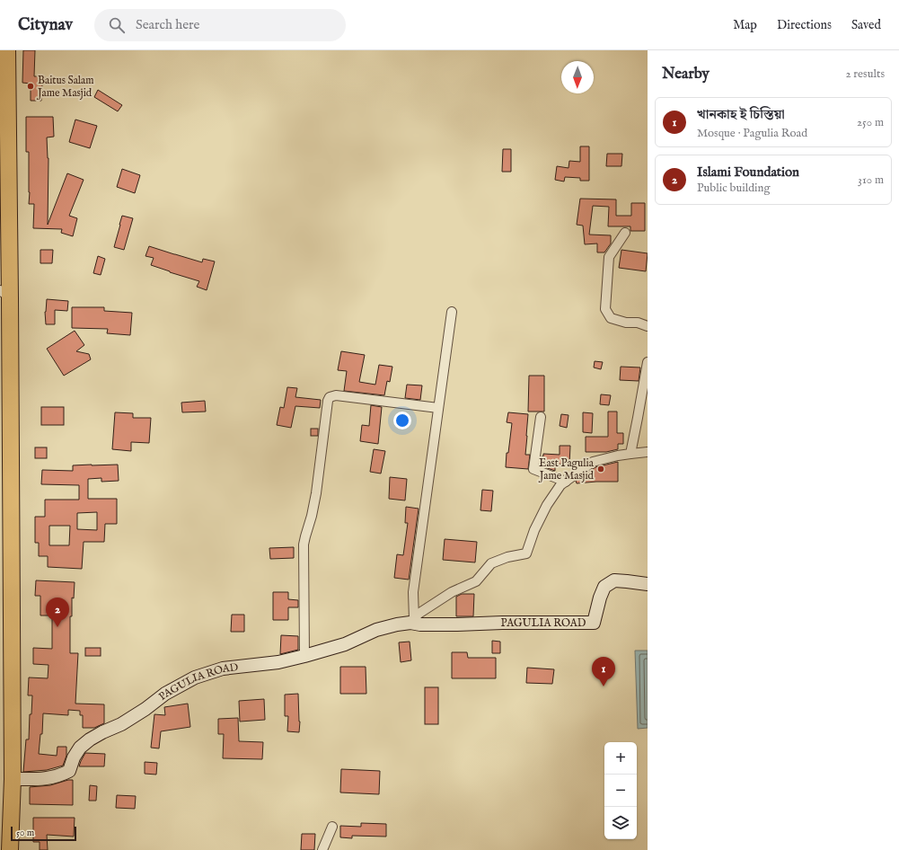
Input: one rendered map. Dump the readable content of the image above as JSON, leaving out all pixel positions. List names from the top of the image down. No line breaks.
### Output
{"streets":{"street":["PAGULIA ROAD"]},"places":["Baitus Salam Jame Masjid","East Pagulia Jame Masjid"],"scale_bar":"50 m","north":"bottom","page":{"header":"Citynav","search":"Search here","nav":["Map","Directions","Saved"],"heading":["Nearby","2 results"],"list":[{"mark":"1","name":"খানকাহ ই চিস্তিয়া","note":"Mosque · Pagulia Road","value":"250 m"},{"mark":"2","name":"Islami Foundation","note":"Public building","value":"310 m"}],"pins":["2","1"],"map_buttons":["+","−"],"scale":"50 m"}}
